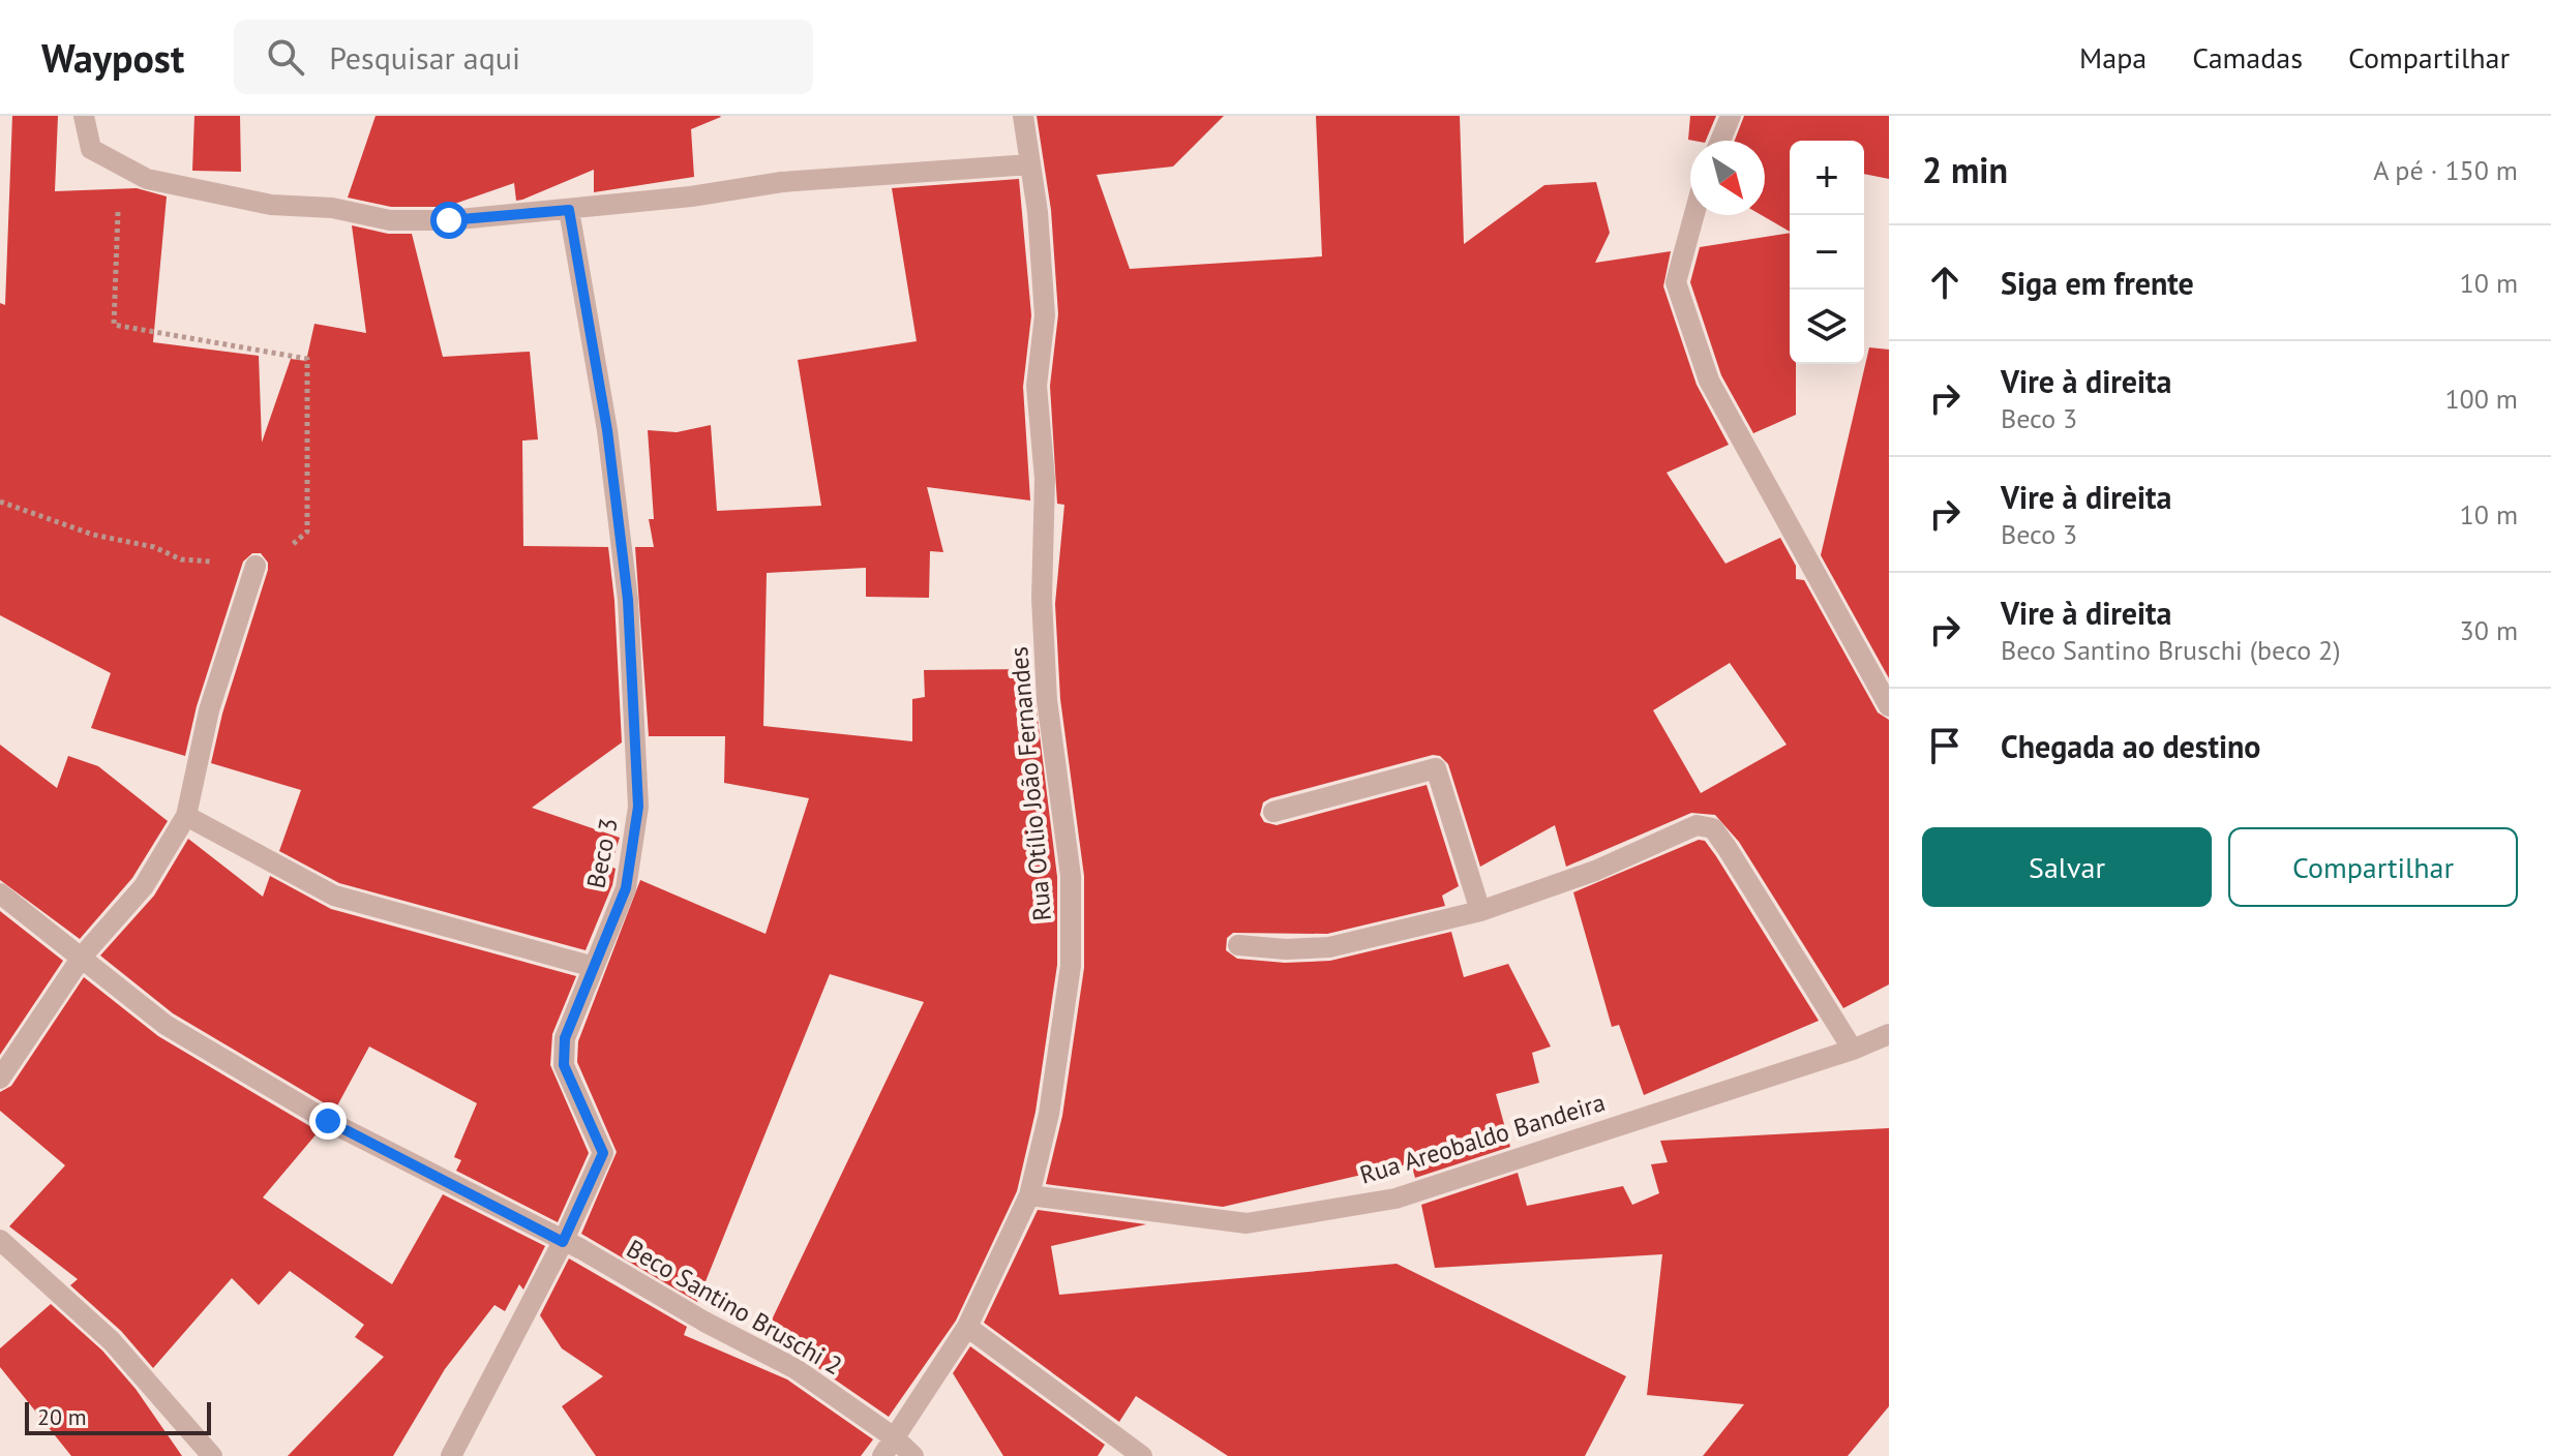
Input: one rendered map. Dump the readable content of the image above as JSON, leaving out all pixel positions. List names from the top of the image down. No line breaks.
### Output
{"streets":{"street":["Rua Otílio João Fernandes","Beco 3","Rua Areobaldo Bandeira","Beco Santino Bruschi 2"]},"crossings":[["Rua Otílio João Fernandes","Rua Areobaldo Bandeira"],["Rua Otílio João Fernandes","Beco Santino Bruschi 2"],["Beco 3","Beco Santino Bruschi 2"]],"scale_bar":"20 m","north":"bottom right","page":{"header":"Waypost","search":"Pesquisar aqui","nav":["Mapa","Camadas","Compartilhar"],"heading":["2 min","A pé · 150 m"],"map_buttons":["+","−"],"list":[["Siga em frente","10 m"],["Vire à direita","Beco 3","100 m"],["Vire à direita","Beco 3","10 m"],["Vire à direita","Beco Santino Bruschi (beco 2)","30 m"],"Chegada ao destino"],"buttons":["Salvar","Compartilhar"],"scale":"20 m"}}
